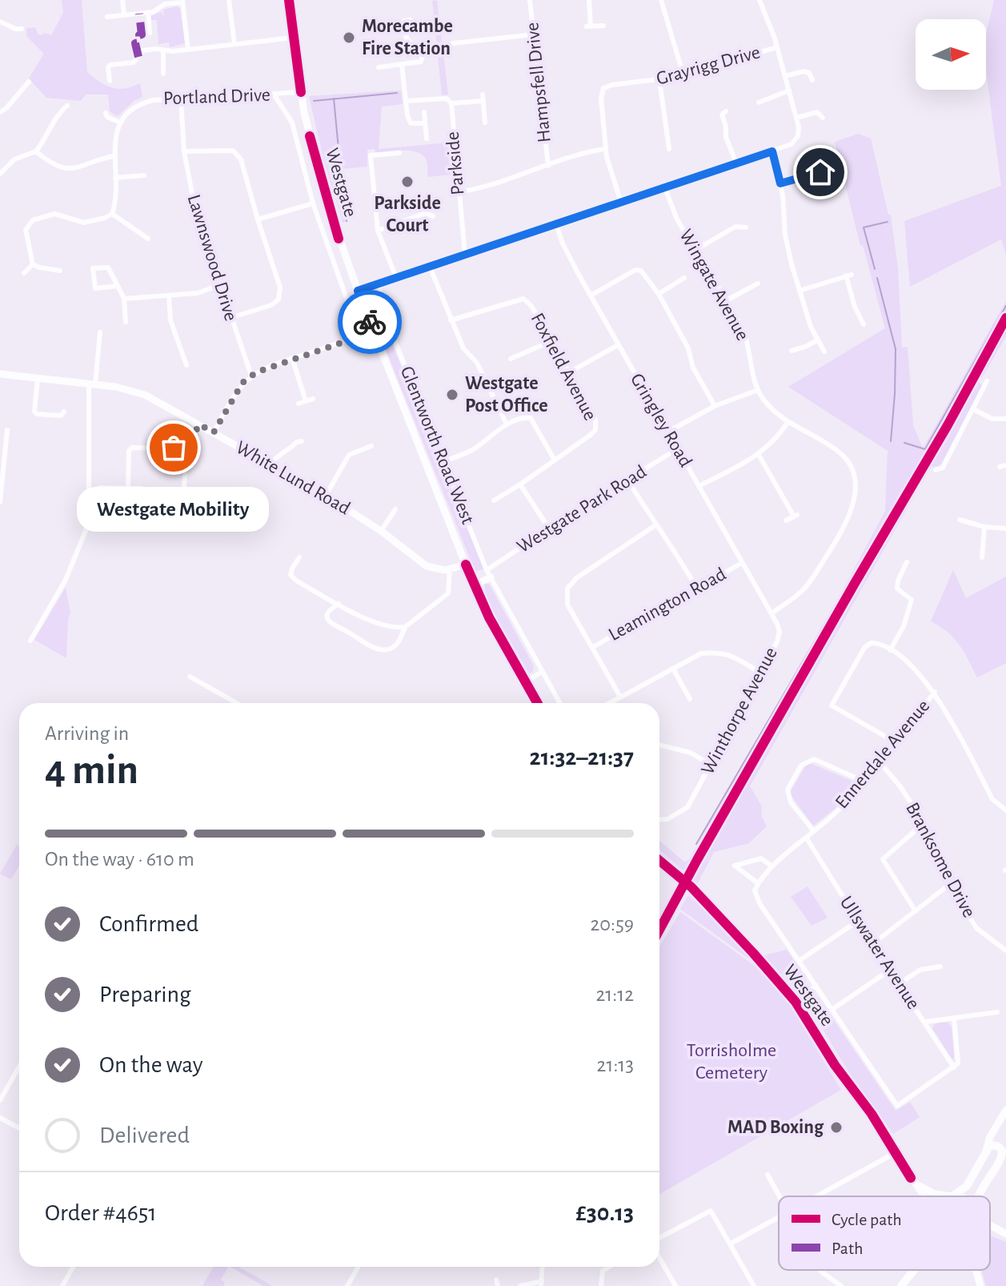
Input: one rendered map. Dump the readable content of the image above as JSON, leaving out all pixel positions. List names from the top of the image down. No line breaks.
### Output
{"streets":{"street":["Grayrigg Drive","Hampsfell Drive","Portland Drive","Parkside","Westgate","Lawnswood Drive","Wingate Avenue","Foxfield Avenue","Gringley Road","Glentworth Road West","White Lund Road","Westgate Park Road","Leamington Road","Winthorpe Avenue","Ennerdale Avenue","Branksome Drive","Ullswater Avenue"]},"crossings":[["Portland Drive","Westgate"],["Portland Drive","Lawnswood Drive"],["Westgate","Westgate Park Road"],["Wingate Avenue","Gringley Road"],["Wingate Avenue","Winthorpe Avenue"],["Gringley Road","Westgate Park Road"],["Gringley Road","Leamington Road"],["Gringley Road","Winthorpe Avenue"],["Glentworth Road West","Westgate Park Road"],["Ennerdale Avenue","Branksome Drive"],["Ennerdale Avenue","Ullswater Avenue"]],"parks":["Torrisholme Cemetery"],"places":["Morecambe Fire Station","Parkside Court","Westgate Post Office","Westgate Mobility","MAD Boxing"],"legend":["Cycle path","Path"],"north":"right","page":{"bubble":"Westgate Mobility","heading":["4 min","Arriving in","21:32–21:37"],"panel":["Order #4651","£30.13"],"bar":"On the way · 610 m","list":[["Confirmed","20:59"],["Preparing","21:12"],["On the way","21:13"],"Delivered"]}}
